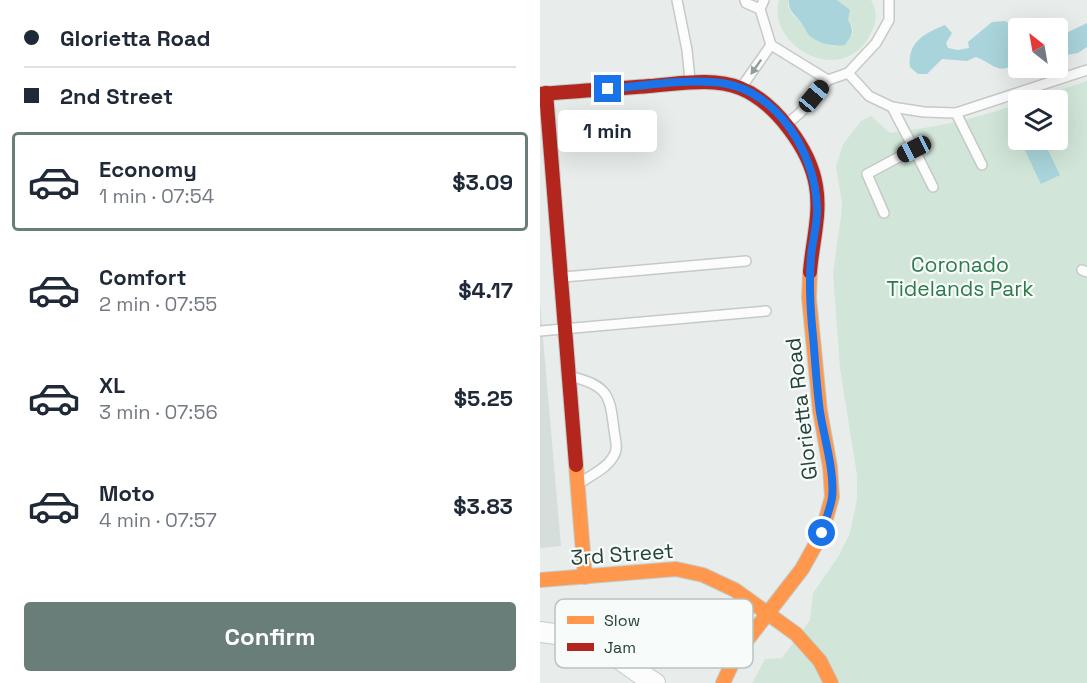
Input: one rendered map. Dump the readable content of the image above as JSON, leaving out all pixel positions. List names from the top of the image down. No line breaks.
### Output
{"streets":{"main road":["Glorietta Road","3rd Street"]},"crossings":[["Glorietta Road","3rd Street"]],"parks":["Coronado Tidelands Park"],"legend":["Slow","Jam"],"north":"top left","page":{"banner":["Glorietta Road","2nd Street"],"bubble":"1 min","list":[{"name":"Economy","note":"1 min · 07:54","value":"$3.09"},{"name":"Comfort","note":"2 min · 07:55","value":"$4.17"},{"name":"XL","note":"3 min · 07:56","value":"$5.25"},{"name":"Moto","note":"4 min · 07:57","value":"$3.83"}],"buttons":"Confirm"}}
